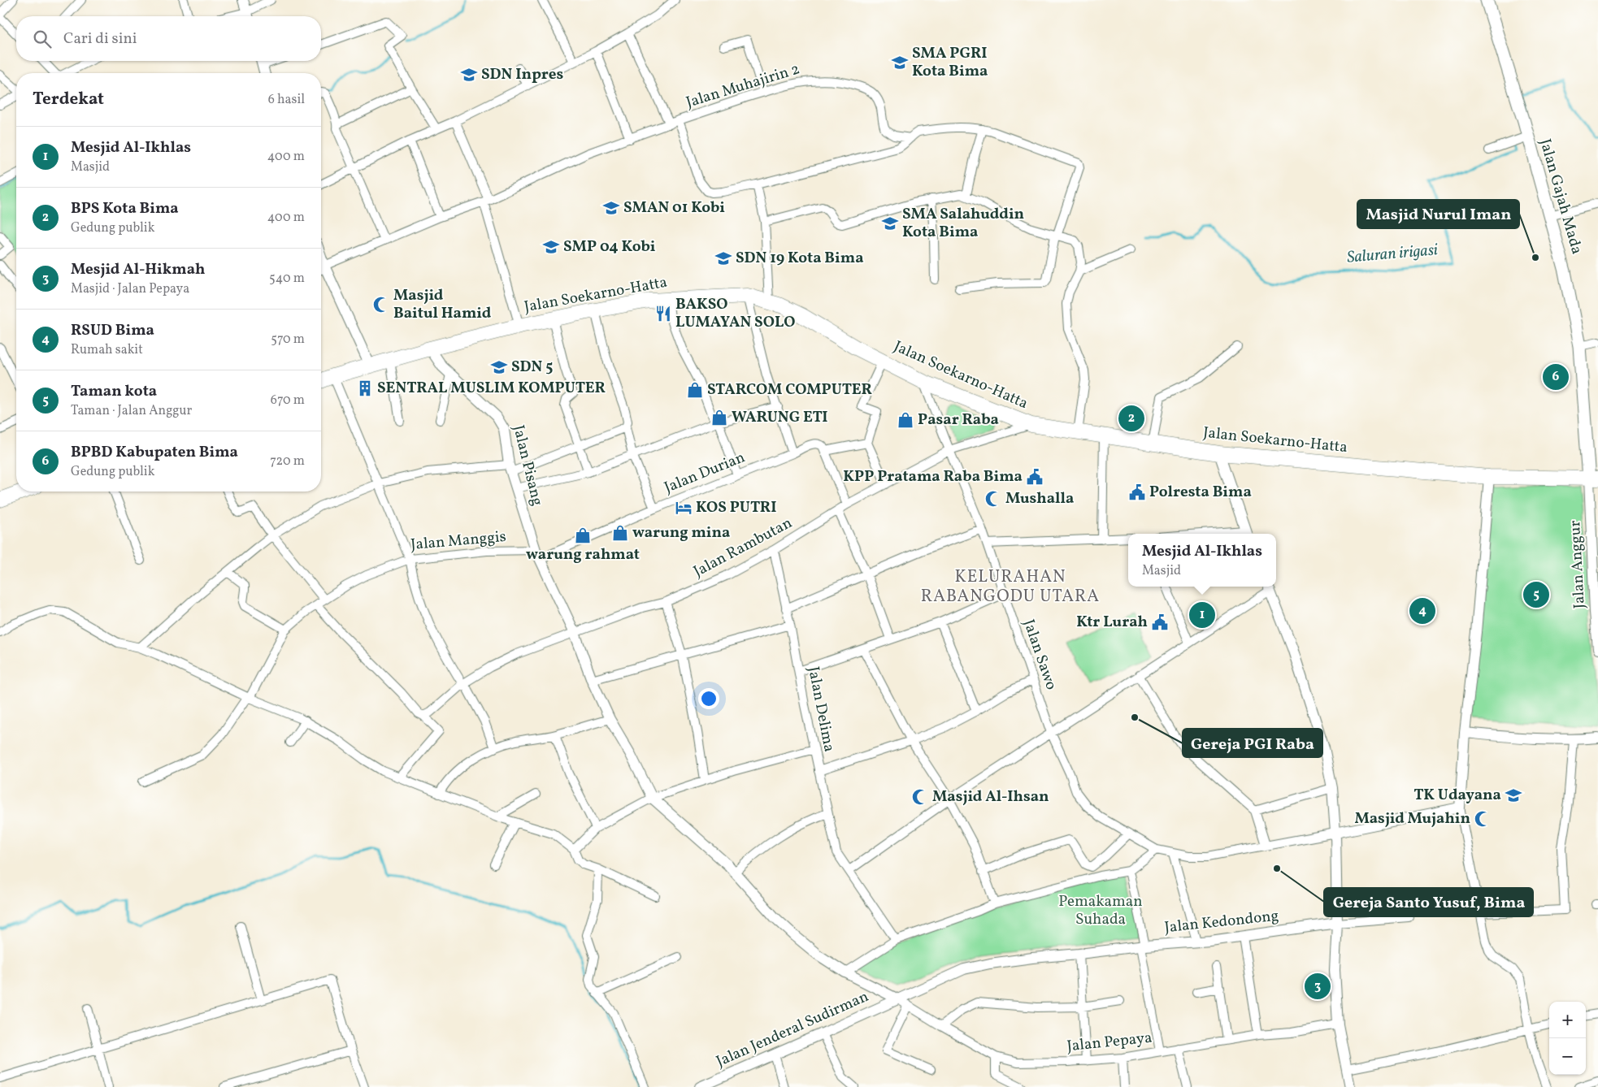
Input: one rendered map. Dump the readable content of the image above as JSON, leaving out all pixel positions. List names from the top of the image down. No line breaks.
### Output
{"streets":{"highway":["Jalan Soekarno-Hatta"],"main road":["Jalan Gajah Mada"],"street":["Jalan Muhajirin 2","Jalan Pisang","Jalan Durian","Jalan Manggis","Jalan Rambutan","Jalan Anggur","Jalan Sawo","Jalan Delima","Jalan Kedondong","Jalan Jenderal Sudirman","Jalan Pepaya"]},"crossings":[["Jalan Gajah Mada","Jalan Soekarno-Hatta"],["Jalan Gajah Mada","Jalan Anggur"],["Jalan Soekarno-Hatta","Jalan Pisang"],["Jalan Soekarno-Hatta","Jalan Rambutan"],["Jalan Soekarno-Hatta","Jalan Anggur"],["Jalan Soekarno-Hatta","Jalan Sawo"],["Jalan Pisang","Jalan Durian"],["Jalan Pisang","Jalan Manggis"],["Jalan Pisang","Jalan Rambutan"],["Jalan Durian","Jalan Manggis"],["Jalan Rambutan","Jalan Sawo"],["Jalan Rambutan","Jalan Delima"],["Jalan Kedondong","Jalan Jenderal Sudirman"],["Jalan Kedondong","Jalan Pepaya"],["Jalan Jenderal Sudirman","Jalan Pepaya"]],"districts":["KELURAHAN RABANGODU UTARA"],"water":["Saluran irigasi"],"parks":["Pemakaman Suhada"],"places":{"school or university":["SMA PGRI Kota Bima","SDN Inpres","SMAN 01 Kobi","SMA Salahuddin Kota Bima","SMP 04 Kobi","SDN 19 Kota Bima","SDN 5","TK Udayana"],"other":["Masjid Nurul Iman","Gereja PGI Raba","Gereja Santo Yusuf, Bima"],"mosque":["Masjid Baitul Hamid","Mushalla","Masjid Al-Ihsan","Masjid Mujahin"],"restaurant":["BAKSO LUMAYAN SOLO"],"building":["SENTRAL MUSLIM KOMPUTER"],"shop":["STARCOM COMPUTER","WARUNG ETI","Pasar Raba","warung mina","warung rahmat"],"public building":["KPP Pratama Raba Bima","Polresta Bima","Ktr Lurah"],"hotel":["KOS PUTRI"]},"page":{"search":"Cari di sini","heading":["Terdekat","6 hasil"],"list":[{"mark":"1","name":"Mesjid Al-Ikhlas","note":"Masjid","value":"400 m"},{"mark":"2","name":"BPS Kota Bima","note":"Gedung publik","value":"400 m"},{"mark":"3","name":"Mesjid Al-Hikmah","note":"Masjid · Jalan Pepaya","value":"540 m"},{"mark":"4","name":"RSUD Bima","note":"Rumah sakit","value":"570 m"},{"mark":"5","name":"Taman kota","note":"Taman · Jalan Anggur","value":"670 m"},{"mark":"6","name":"BPBD Kabupaten Bima","note":"Gedung publik","value":"720 m"}],"pins":["6","2","5","4","1","3"],"popup":["Mesjid Al-Ikhlas","Masjid"],"map_buttons":["+","−"]}}
